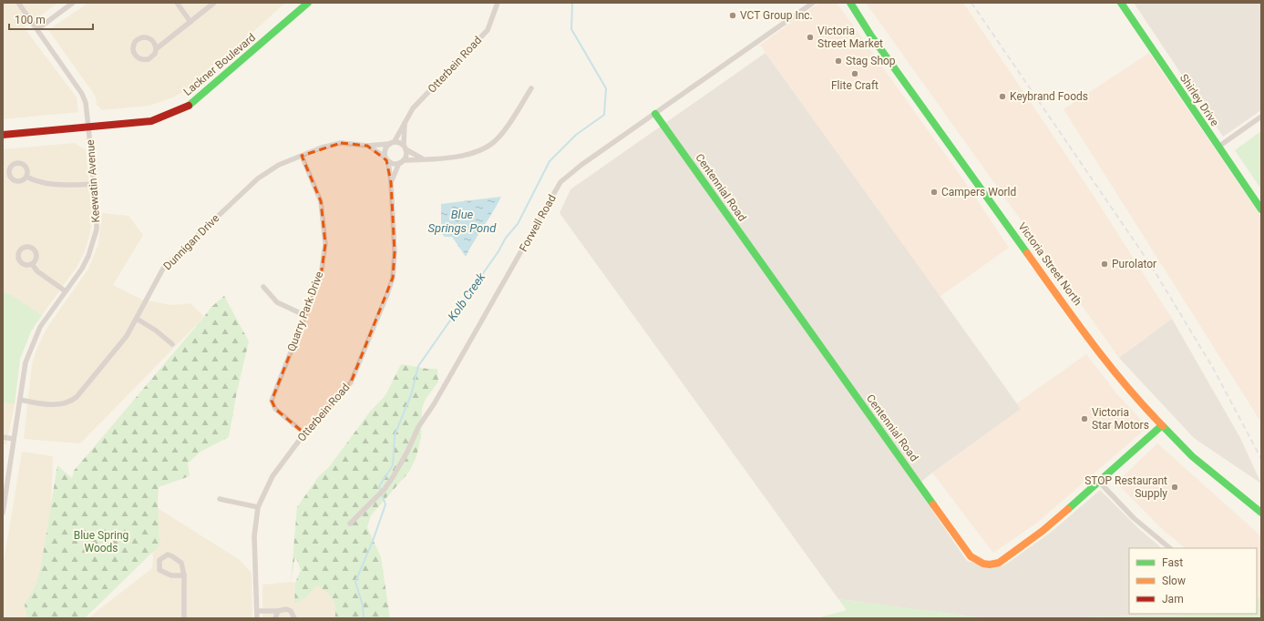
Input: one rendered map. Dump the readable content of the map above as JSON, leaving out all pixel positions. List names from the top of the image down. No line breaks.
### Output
{"streets":{"street":["Lackner Boulevard","Otterbein Road","Shirley Drive","Keewatin Avenue","Centennial Road","Forwell Road","Dunnigan Drive","Victoria Street North","Quarry Park Drive"]},"crossings":[["Lackner Boulevard","Keewatin Avenue"],["Otterbein Road","Dunnigan Drive"],["Otterbein Road","Quarry Park Drive"],["Keewatin Avenue","Dunnigan Drive"],["Centennial Road","Forwell Road"],["Centennial Road","Victoria Street North"],["Dunnigan Drive","Quarry Park Drive"]],"water":["Blue Springs Pond","Kolb Creek"],"parks":["Blue Spring Woods"],"places":["VCT Group Inc.","Victoria Street Market","Stag Shop","Flite Craft","Keybrand Foods","Campers World","Purolator","Victoria Star Motors","STOP Restaurant Supply"],"legend":["Fast","Slow","Jam"],"scale_bar":"100 m"}
